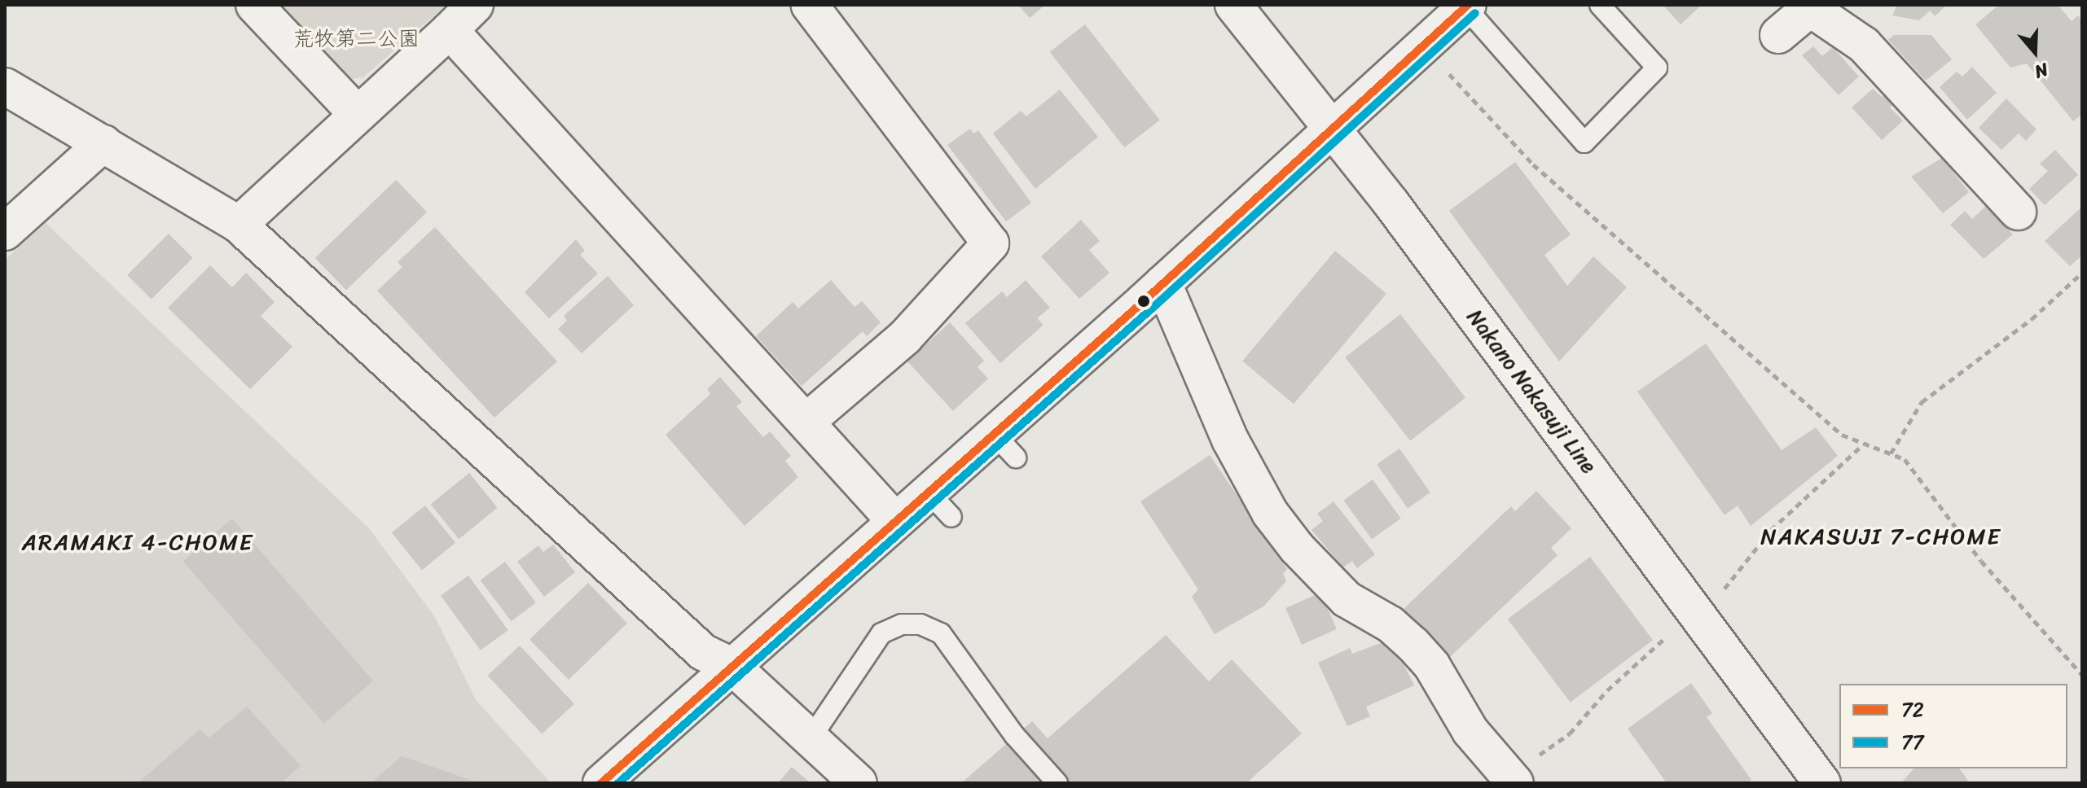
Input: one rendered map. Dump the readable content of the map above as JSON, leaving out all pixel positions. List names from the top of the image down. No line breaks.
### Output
{"streets":{"street":["Nakano Nakasuji Line"]},"districts":["NAKASUJI 7-CHOME","ARAMAKI 4-CHOME"],"parks":["荒牧第二公園"],"lines":["transit line 72","transit line 77"],"legend":["72","77"],"north":"bottom"}
